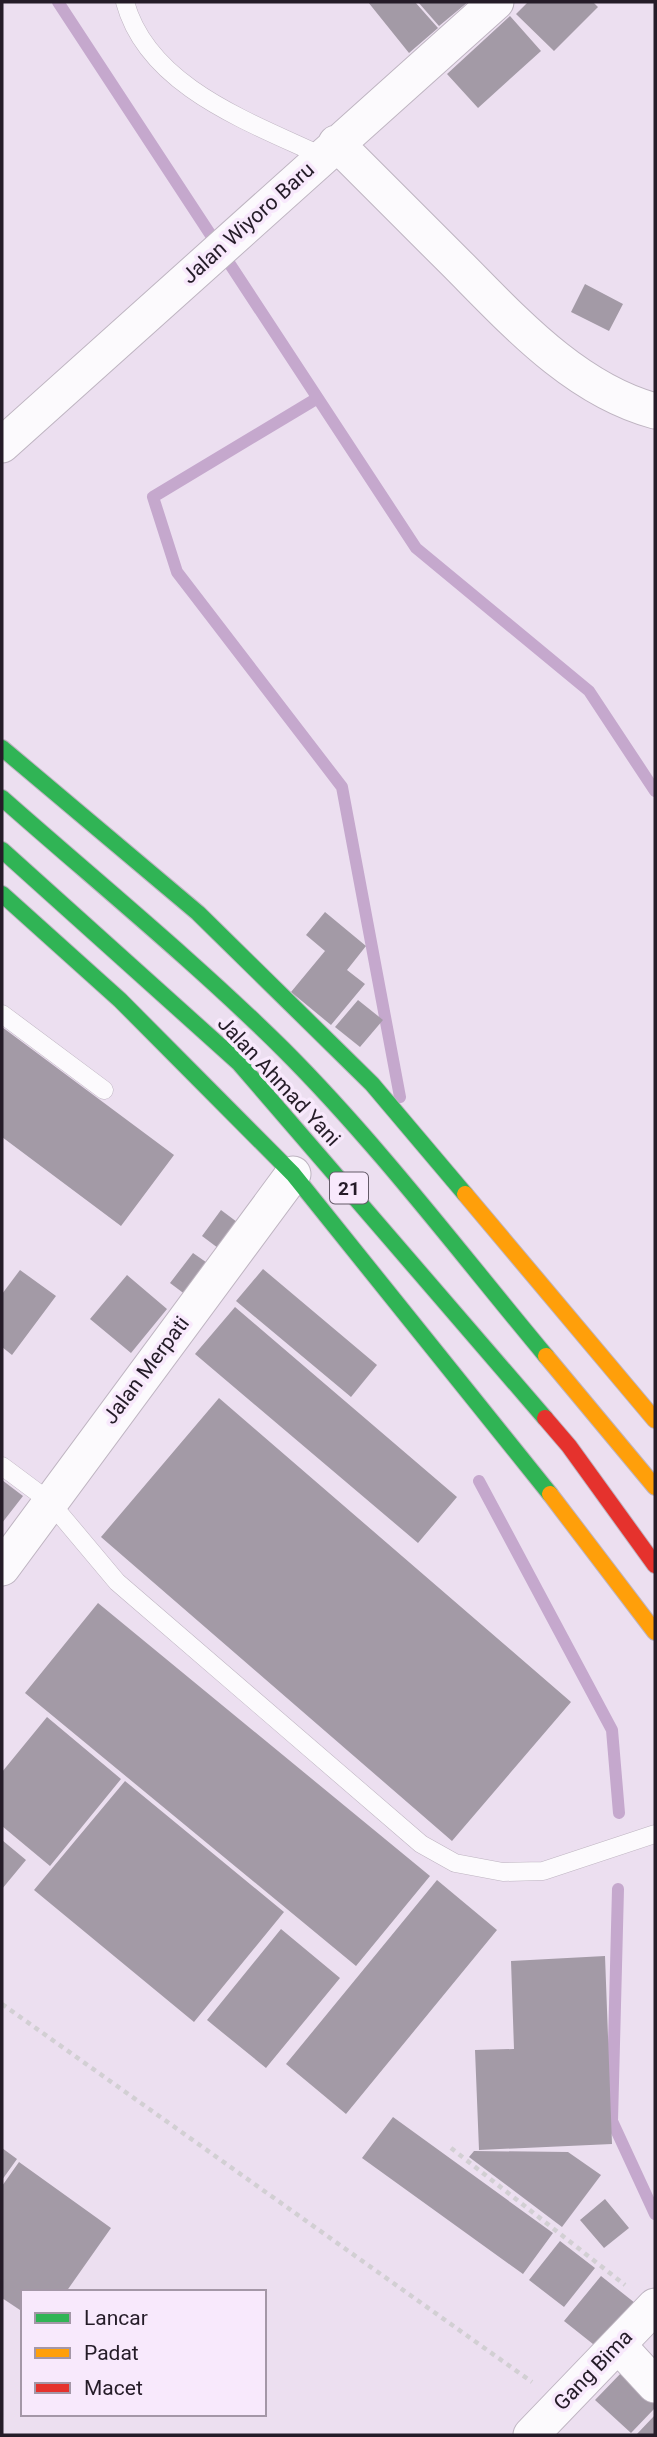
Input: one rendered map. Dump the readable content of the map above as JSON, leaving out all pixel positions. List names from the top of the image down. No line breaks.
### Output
{"streets":{"main road":["Jalan Ahmad Yani","21"],"street":["Jalan Wiyoro Baru","Jalan Merpati","Gang Bima"]},"legend":["Lancar","Padat","Macet"]}
